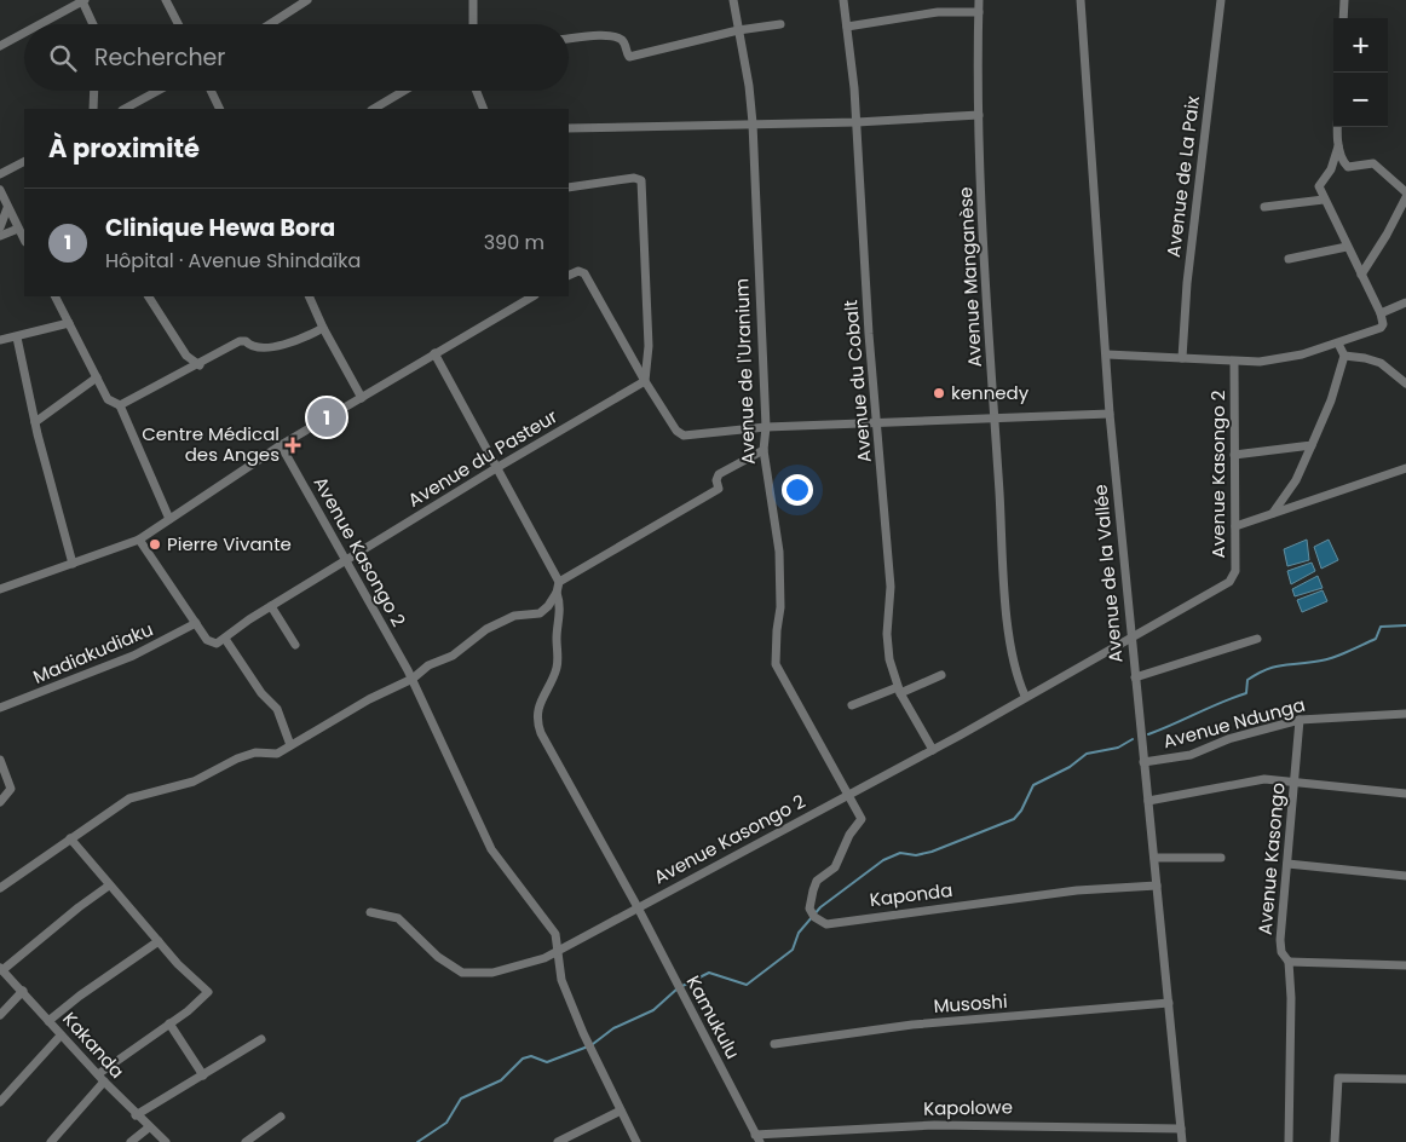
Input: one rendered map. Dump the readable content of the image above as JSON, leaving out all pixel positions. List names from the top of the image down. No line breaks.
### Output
{"streets":{"street":["Avenue de La Paix","Avenue Manganèse","Avenue de l'Uranium","Avenue du Cobalt","Avenue du Pasteur","Avenue Kasongo 2","Avenue de la Vallée","Madiakudiaku","Avenue Ndunga","Avenue Kasongo","Kaponda","Musoshi","Kamukulu","Kakanda","Kapolowe"]},"crossings":[["Avenue Manganèse","Avenue Kasongo 2"],["Avenue de l'Uranium","Avenue Kasongo 2"],["Avenue de l'Uranium","Kaponda"],["Avenue du Cobalt","Avenue Kasongo 2"],["Avenue du Pasteur","Avenue Kasongo 2"],["Avenue Kasongo 2","Avenue de la Vallée"],["Avenue Kasongo 2","Kaponda"],["Avenue Kasongo 2","Kamukulu"],["Avenue de la Vallée","Avenue Ndunga"],["Avenue de la Vallée","Kaponda"],["Avenue de la Vallée","Musoshi"],["Avenue de la Vallée","Kapolowe"],["Avenue Ndunga","Avenue Kasongo"],["Kamukulu","Kapolowe"]],"places":{"other":["kennedy","Pierre Vivante"],"health":["Centre Médical des Anges"]},"page":{"map_buttons":["+","−"],"search":"Rechercher","heading":"À proximité","list":[{"mark":"1","name":"Clinique Hewa Bora","note":"Hôpital · Avenue Shindaïka","value":"390 m"}],"pins":"1"}}
